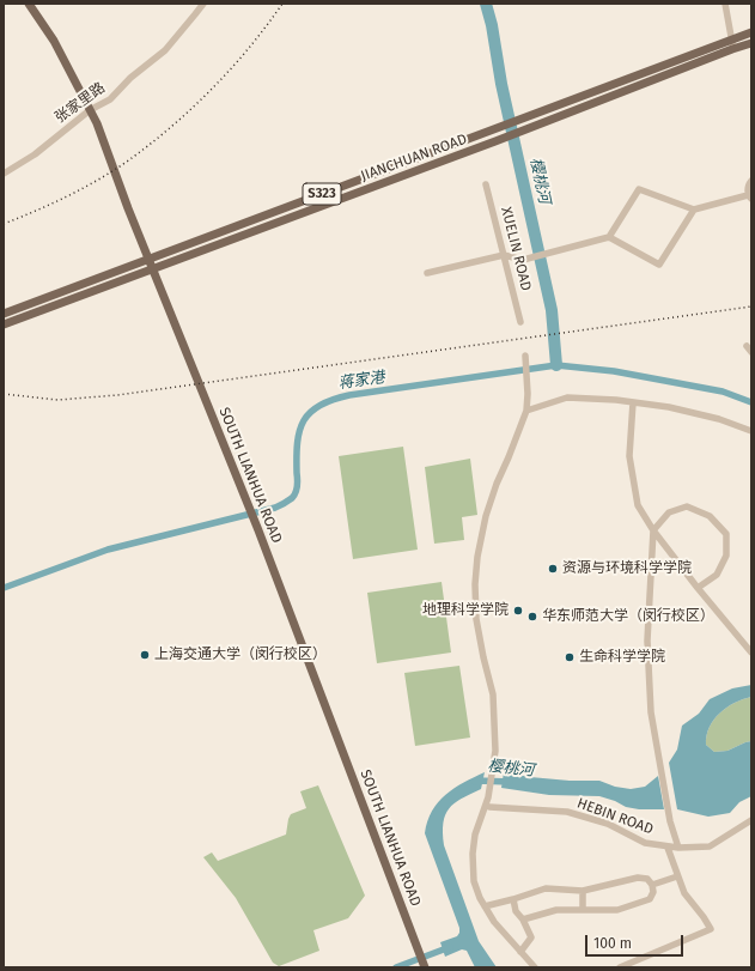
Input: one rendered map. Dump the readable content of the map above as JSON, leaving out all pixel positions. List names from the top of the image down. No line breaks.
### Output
{"streets":{"main road":["JIANCHUAN ROAD","S323","SOUTH LIANHUA ROAD"],"street":["张家里路","XUELIN ROAD","HEBIN ROAD"]},"crossings":[["张家里路","SOUTH LIANHUA ROAD"],["JIANCHUAN ROAD","SOUTH LIANHUA ROAD"]],"water":["樱桃河","蒋家港"],"places":["资源与环境科学学院","地理科学学院","华东师范大学（闵行校区）","上海交通大学（闵行校区）","生命科学学院"],"scale_bar":"100 m"}
